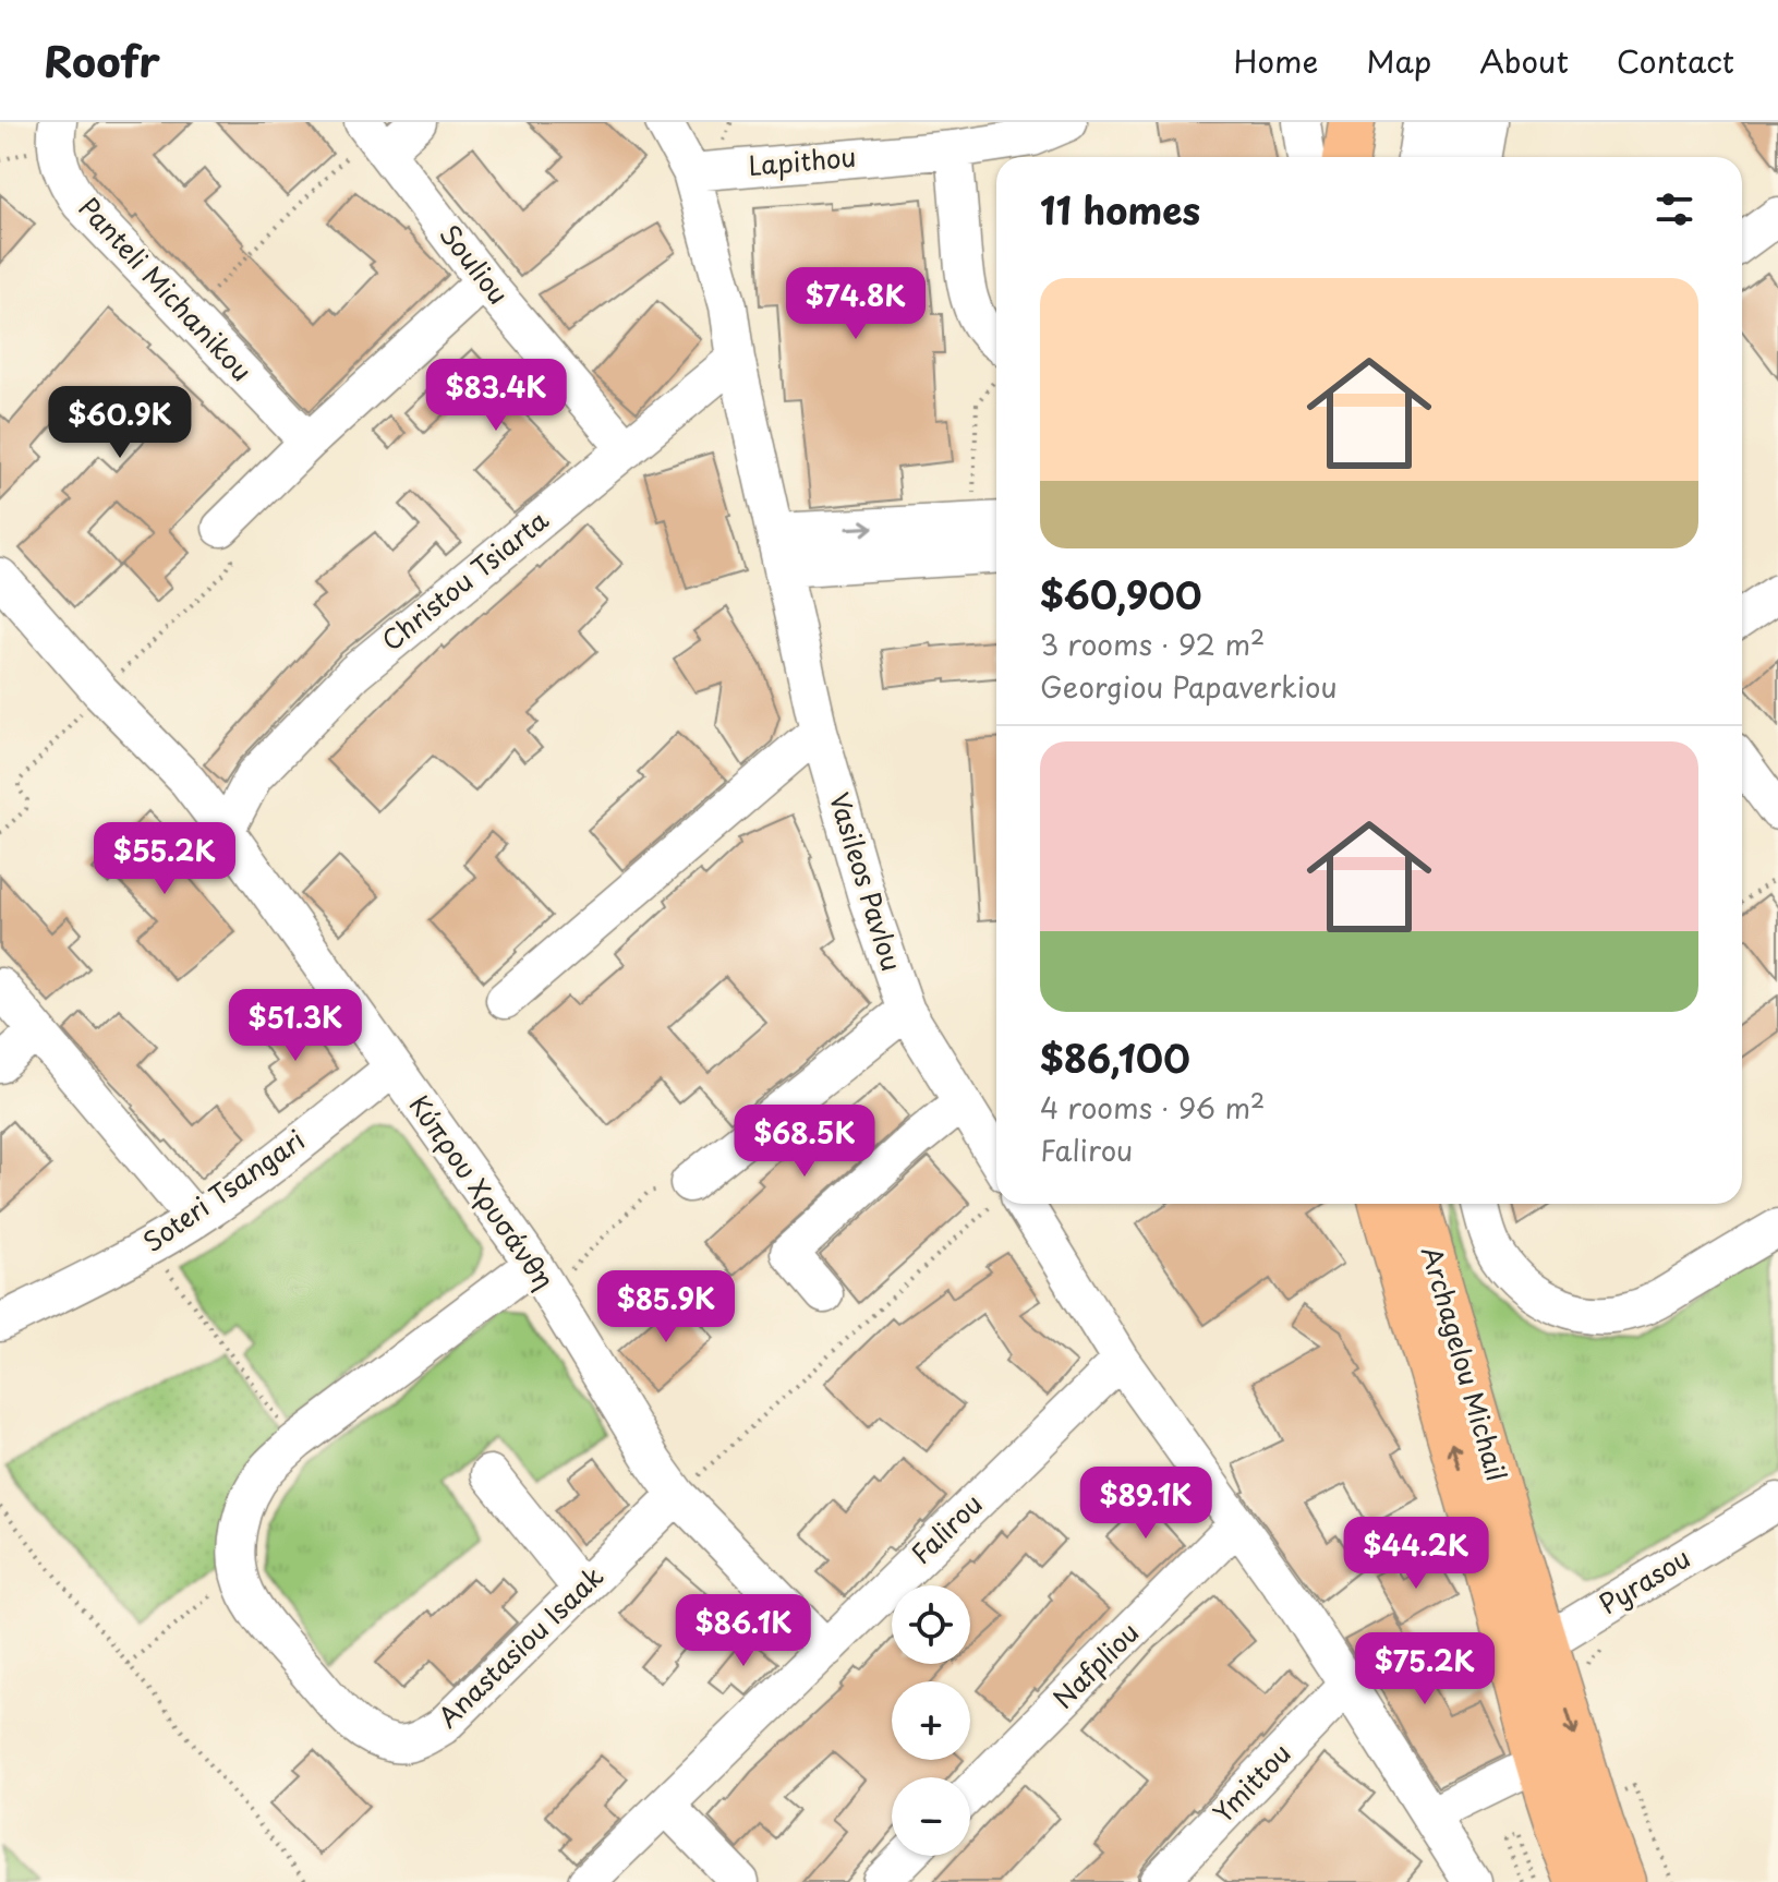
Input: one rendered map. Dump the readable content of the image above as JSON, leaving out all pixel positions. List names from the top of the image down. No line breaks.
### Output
{"streets":{"main road":["Archagelou Michail"],"street":["Lapithou","Souliou","Panteli Michanikou","Christou Tsiarta","Vasileos Pavlou","Soteri Tsangari","Κύπρου Χρυσάνθη","Falirou","Pyrasou","Anastasiou Isaak","Nafpliou","Ymittou"]},"crossings":[["Lapithou","Vasileos Pavlou"],["Souliou","Christou Tsiarta"],["Christou Tsiarta","Vasileos Pavlou"],["Christou Tsiarta","Κύπρου Χρυσάνθη"],["Vasileos Pavlou","Falirou"],["Vasileos Pavlou","Nafpliou"],["Vasileos Pavlou","Ymittou"],["Soteri Tsangari","Κύπρου Χρυσάνθη"],["Κύπρου Χρυσάνθη","Falirou"],["Κύπρου Χρυσάνθη","Anastasiou Isaak"],["Archagelou Michail","Pyrasou"]],"page":{"header":"Roofr","nav":["Home","Map","About","Contact"],"heading":"11 homes","list":[{"name":"$60,900","note":"3 rooms · 92 m² · Georgiou Papaverkiou"},{"name":"$86,100","note":"4 rooms · 96 m² · Falirou"}],"price":["$74.8K","$83.4K","$60.9K","$55.2K","$51.3K","$68.5K","$85.9K","$89.1K","$44.2K","$86.1K","$75.2K"],"map_buttons":["+","−"]}}
